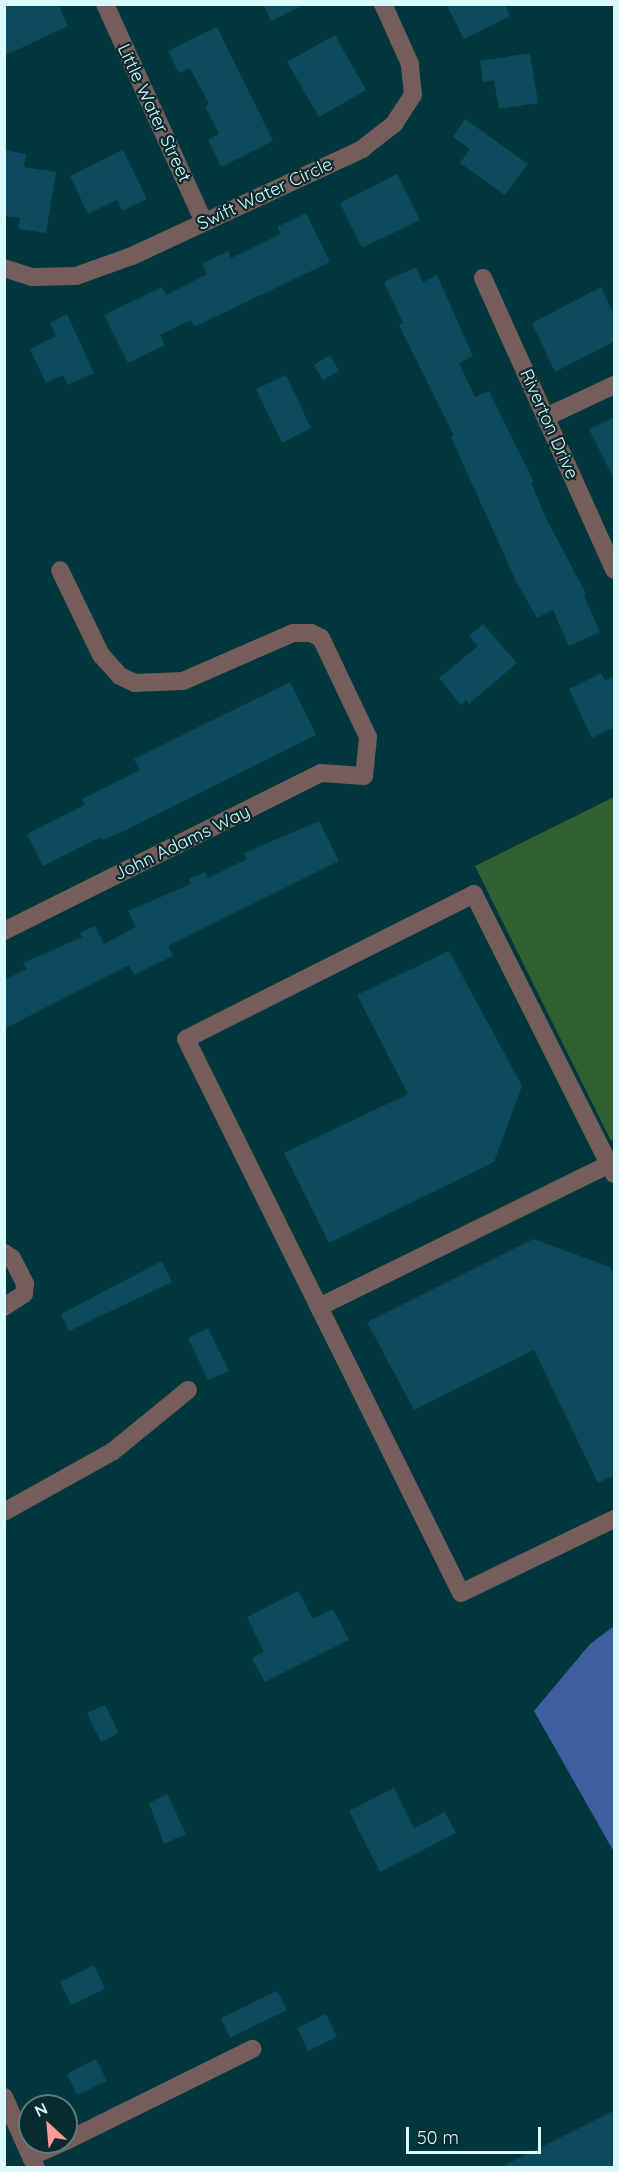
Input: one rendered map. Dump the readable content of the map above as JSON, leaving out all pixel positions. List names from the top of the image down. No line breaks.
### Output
{"streets":{"street":["Little Water Street","Swift Water Circle","Riverton Drive","John Adams Way"]},"crossings":[["Little Water Street","Swift Water Circle"]],"scale_bar":"50 m","north":"top left"}
